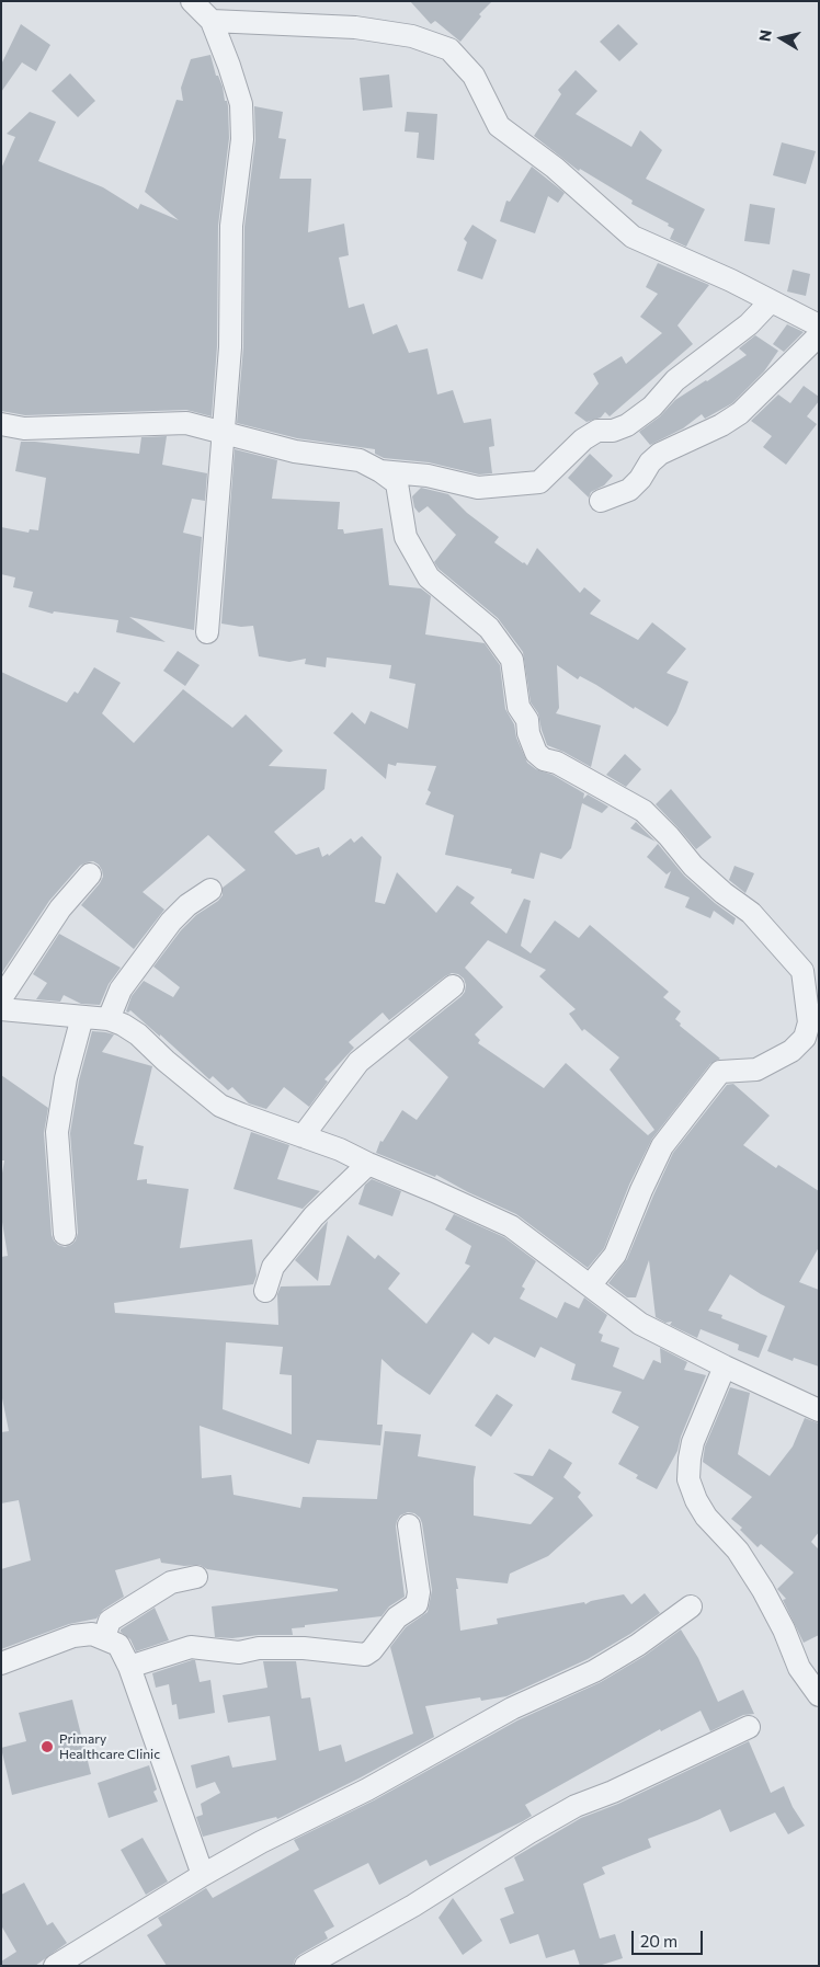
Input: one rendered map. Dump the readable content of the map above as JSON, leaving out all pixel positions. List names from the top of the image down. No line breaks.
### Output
{"places":["Primary Healthcare Clinic"],"scale_bar":"20 m","north":"left"}
